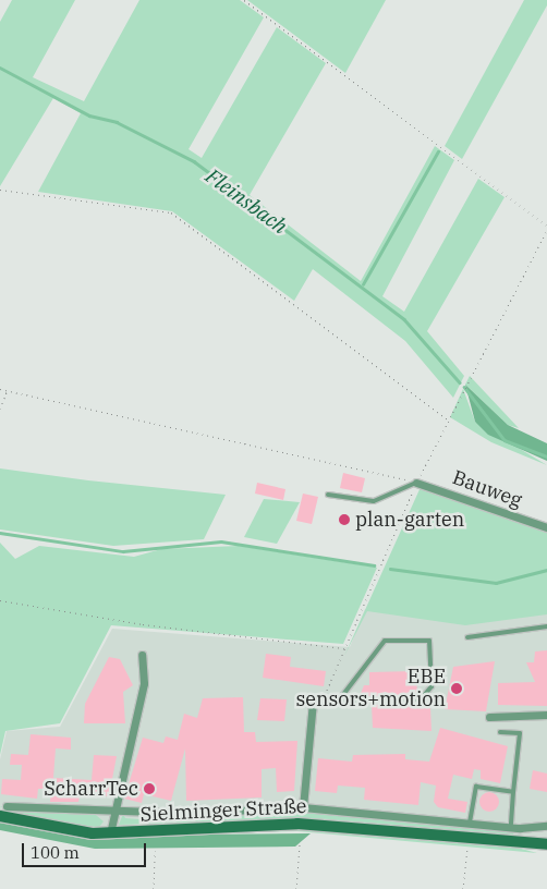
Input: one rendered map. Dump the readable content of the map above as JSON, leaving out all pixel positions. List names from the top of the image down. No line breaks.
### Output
{"streets":{"street":["Bauweg","Sielminger Straße"]},"water":["Fleinsbach"],"places":["plan-garten","EBE sensors+motion","ScharrTec"],"scale_bar":"100 m"}
